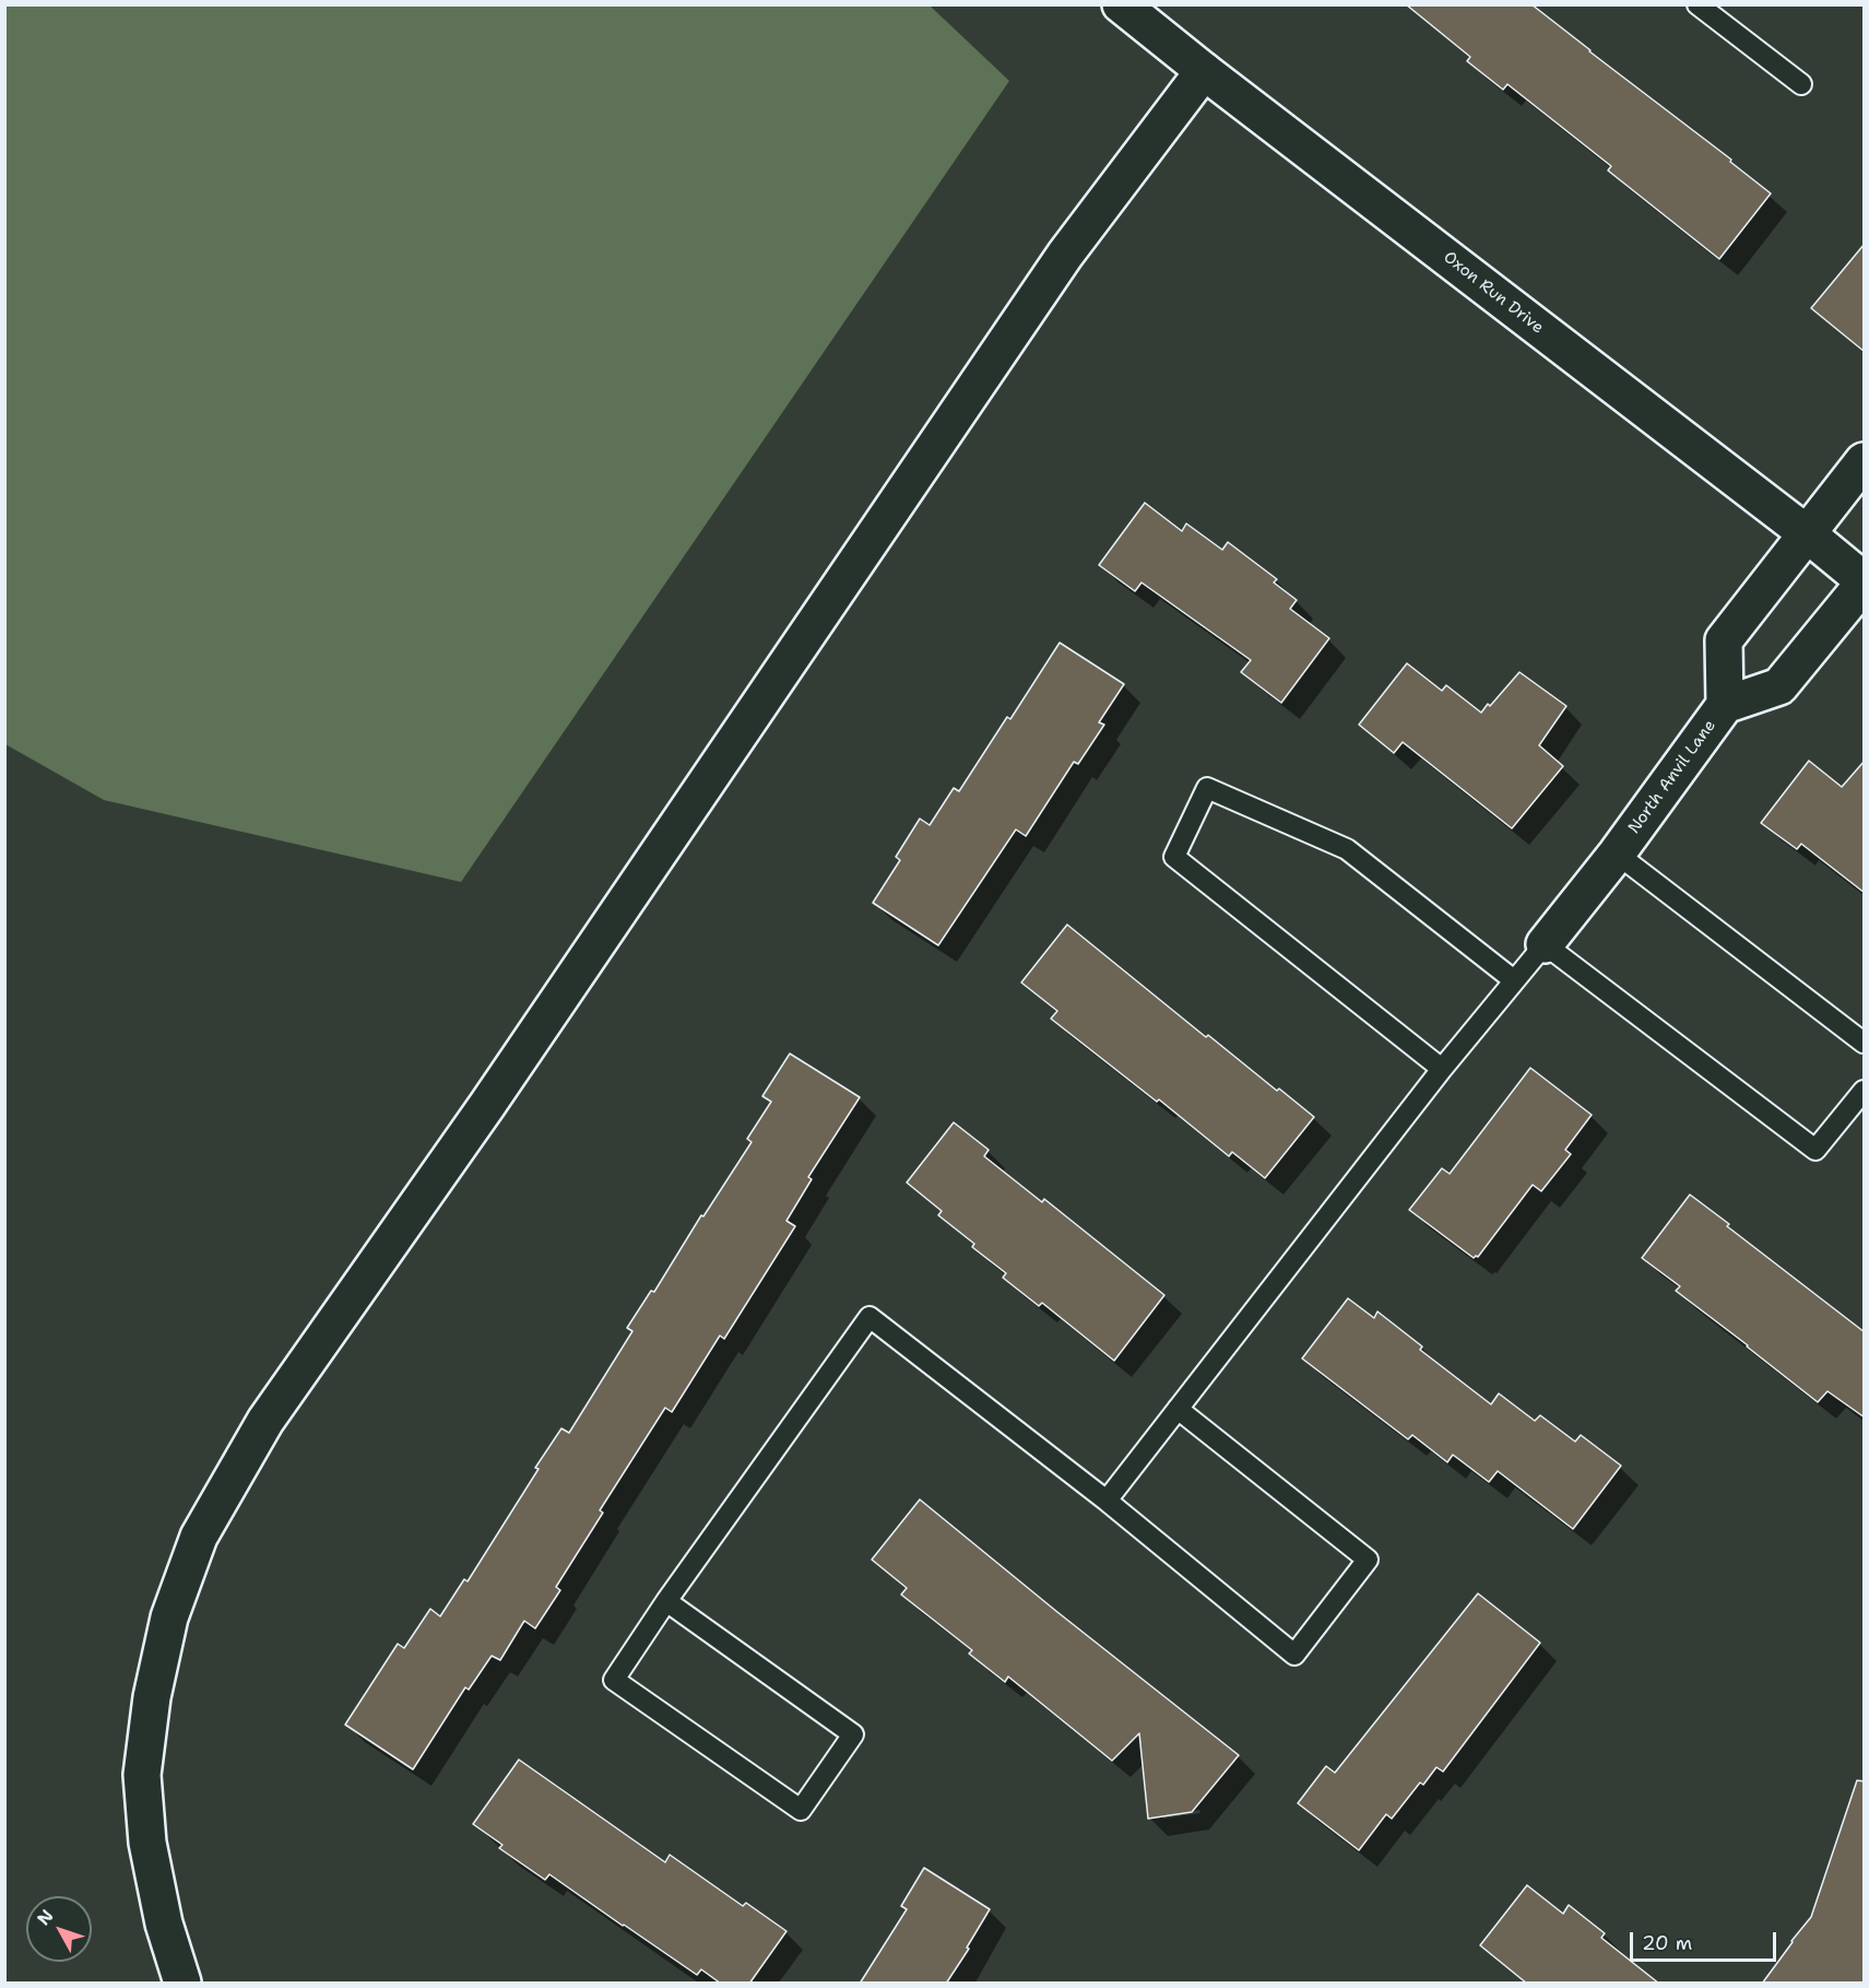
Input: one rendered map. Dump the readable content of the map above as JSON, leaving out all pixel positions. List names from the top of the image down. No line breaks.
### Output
{"streets":{"street":["Oxon Run Drive","North Anvil Lane"]},"crossings":[["Oxon Run Drive","North Anvil Lane"]],"scale_bar":"20 m","north":"top left"}
